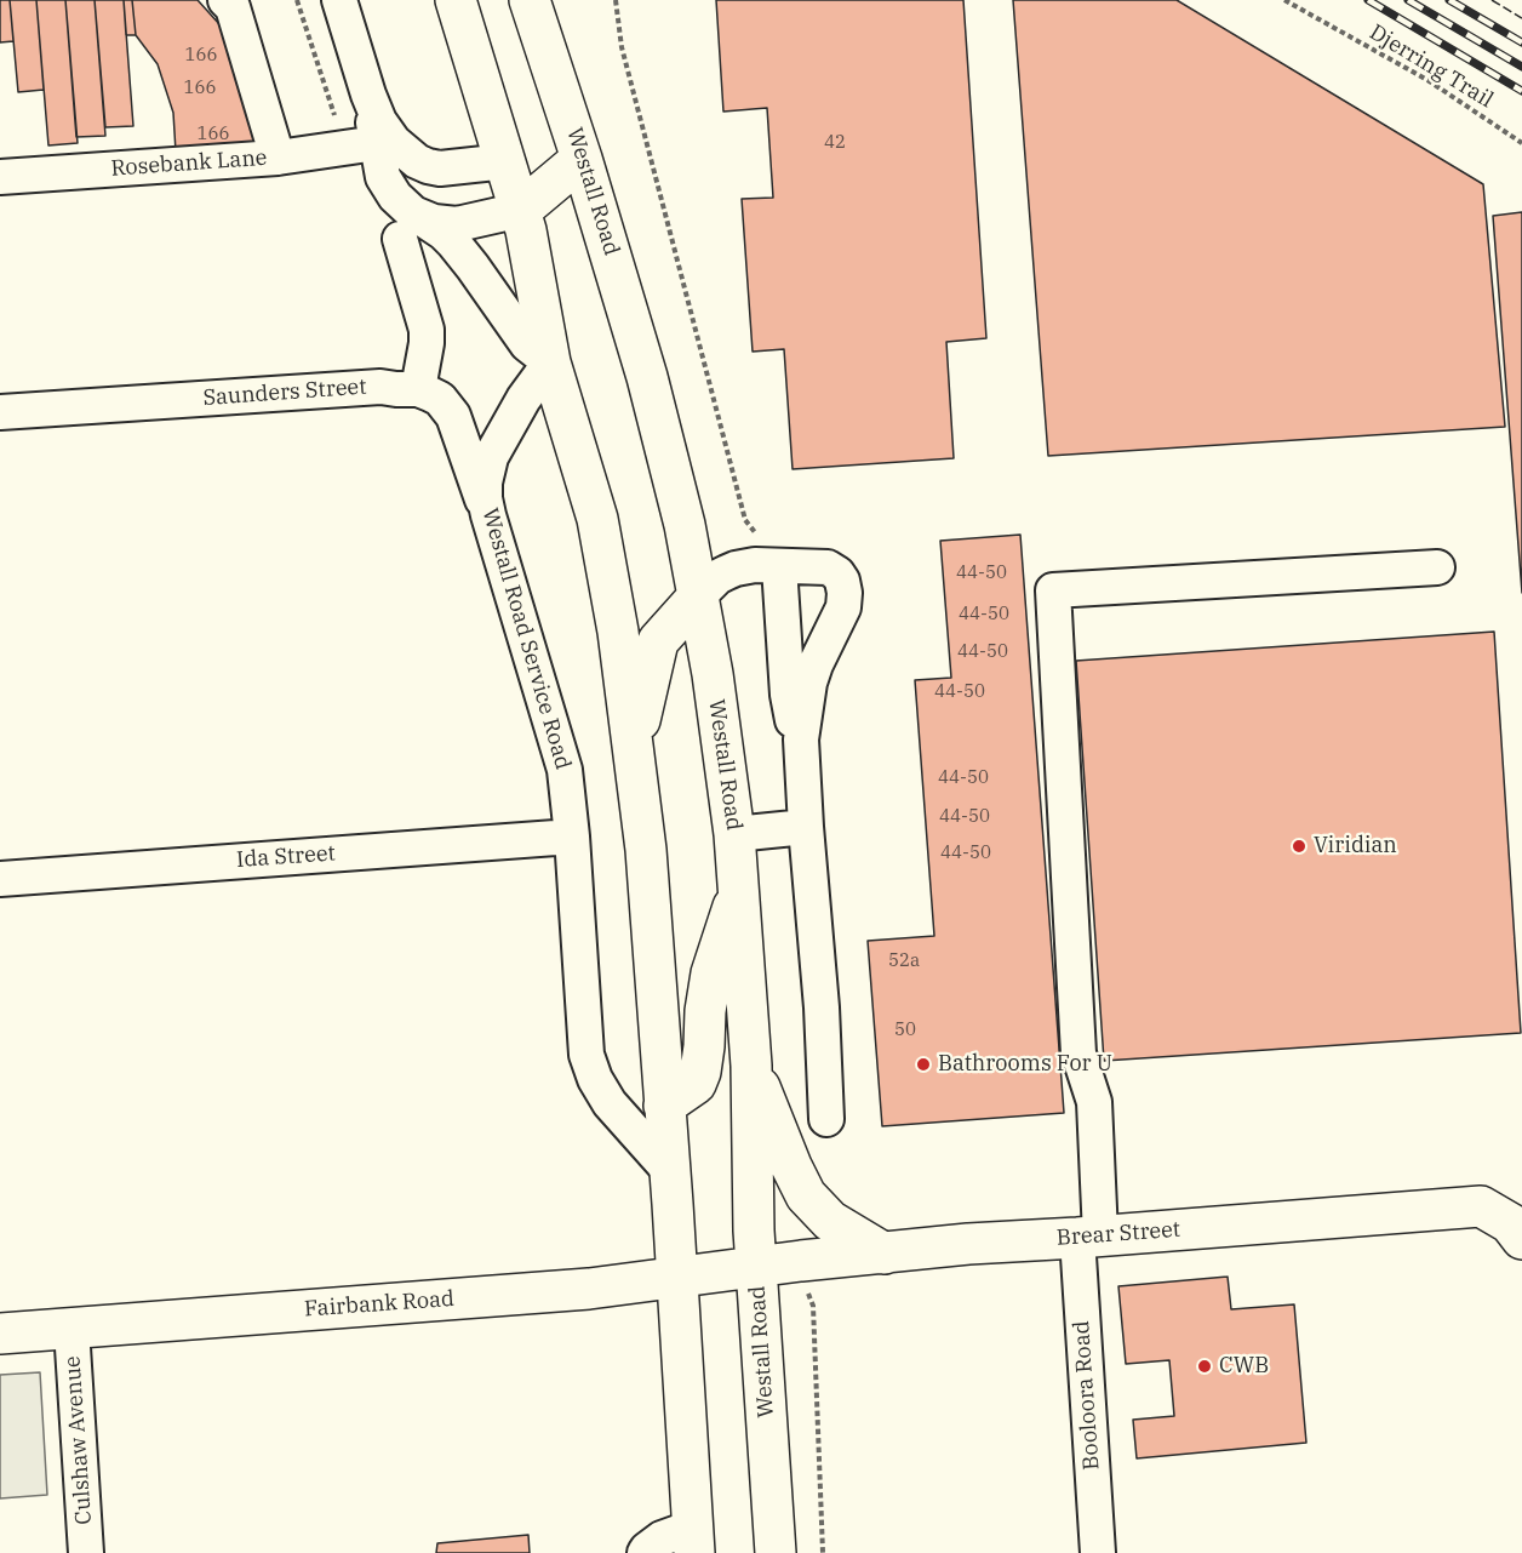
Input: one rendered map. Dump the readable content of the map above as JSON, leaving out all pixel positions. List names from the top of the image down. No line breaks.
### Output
{"streets":{"main road":["Westall Road","Brear Street","Fairbank Road"],"street":["Rosebank Lane","Saunders Street","Westall Road Service Road","Ida Street","Booloora Road","Culshaw Avenue"],"path":["Djerring Trail"]},"crossings":[["Westall Road","Brear Street"],["Westall Road","Fairbank Road"],["Westall Road Service Road","Ida Street"],["Brear Street","Fairbank Road"],["Brear Street","Booloora Road"],["Fairbank Road","Culshaw Avenue"]],"places":["Viridian","Bathrooms For U","CWB"],"house_numbers":["166","166","166","42","44-50","44-50","44-50","44-50","44-50","44-50","44-50","52a","50"]}
